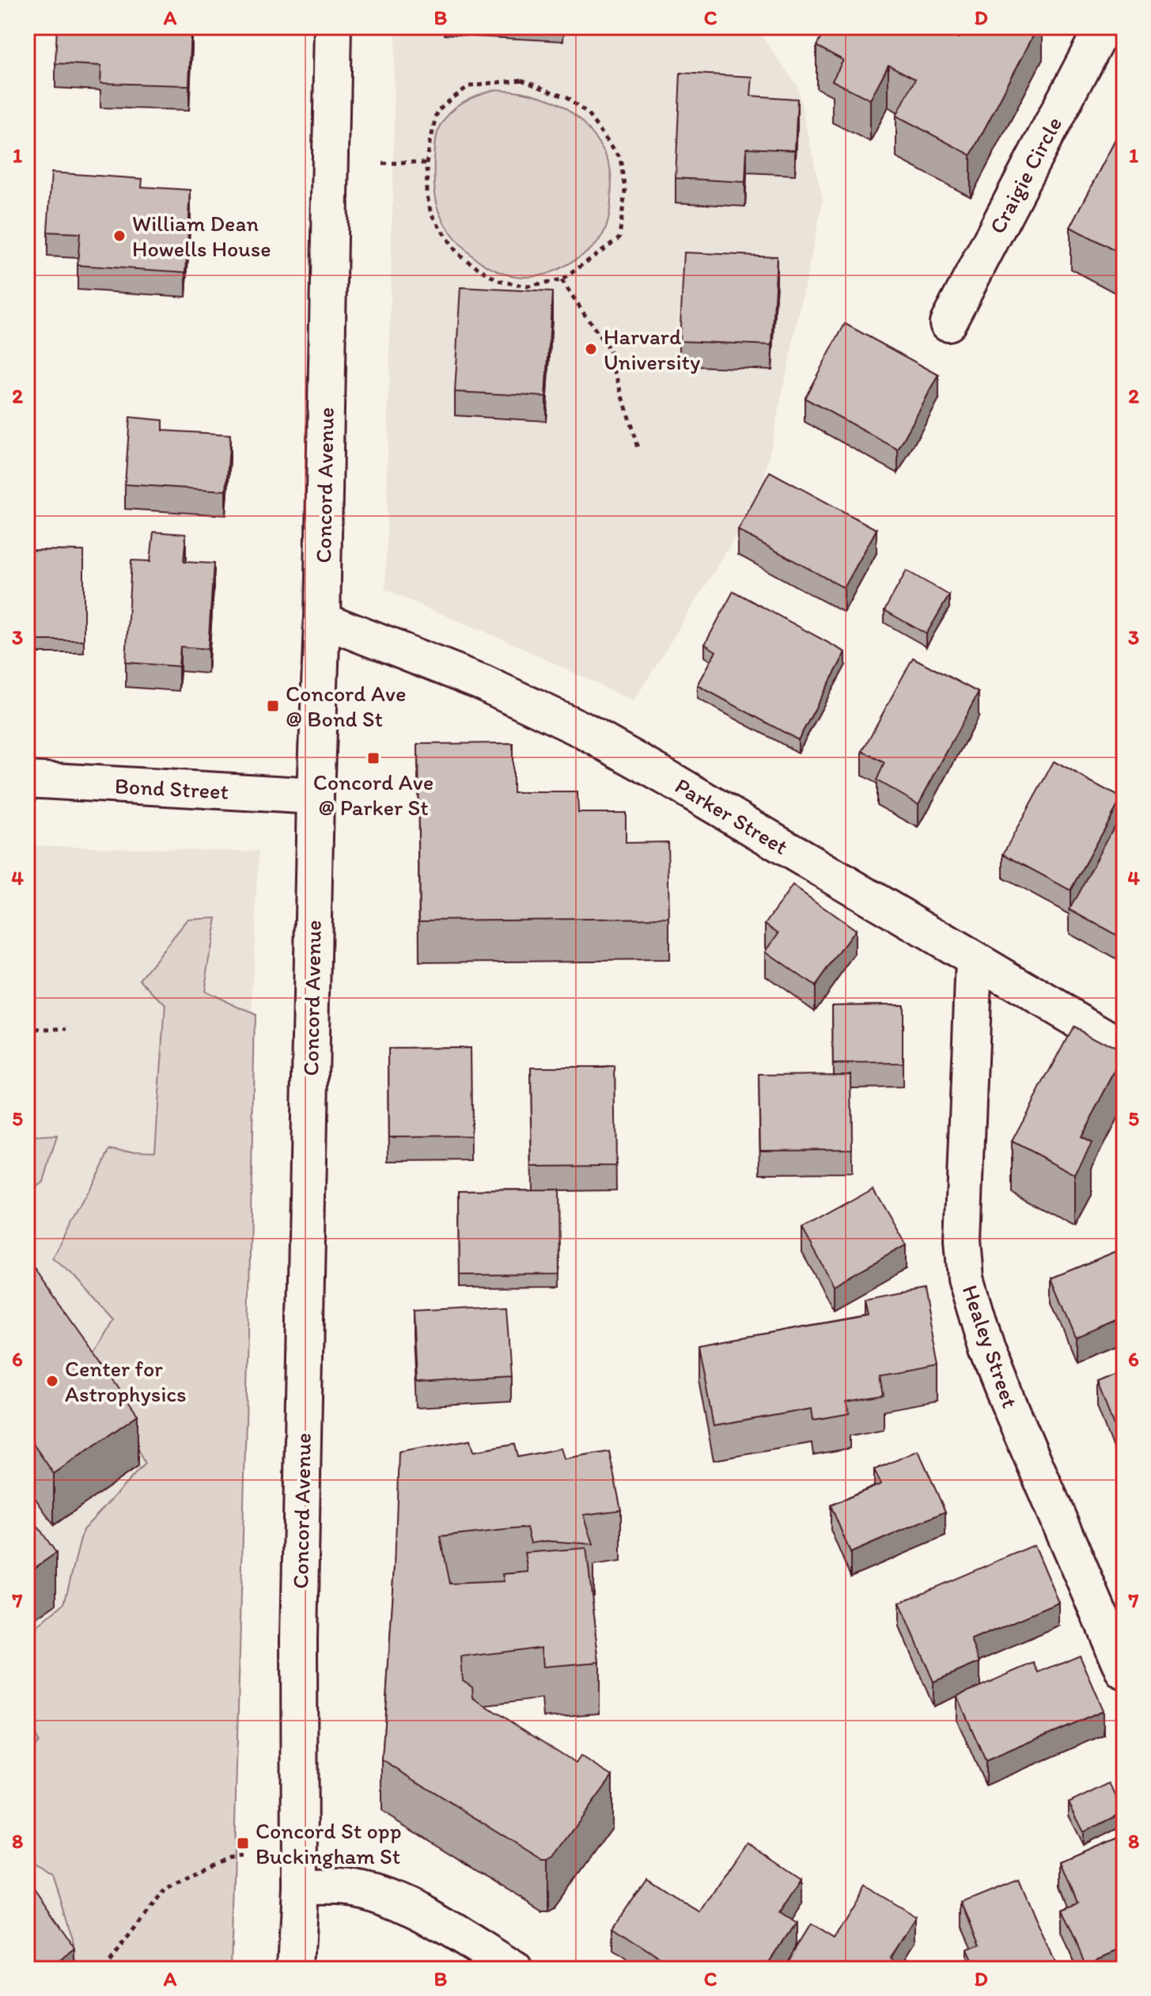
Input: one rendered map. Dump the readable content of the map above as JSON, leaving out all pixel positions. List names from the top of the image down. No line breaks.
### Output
{"streets":{"street":["Craigie Circle","Concord Avenue","Bond Street","Parker Street","Healey Street"]},"crossings":[["Concord Avenue","Bond Street"],["Concord Avenue","Parker Street"],["Parker Street","Healey Street"]],"places":{"other":["William Dean Howells House","Harvard University","Center for Astrophysics"],"transit":["Concord Ave @ Bond St","Concord Ave @ Parker St","Concord St opp Buckingham St"]},"grid":{"columns":["A","B","C","D"],"rows":["1","2","3","4","5","6","7","8"]}}
